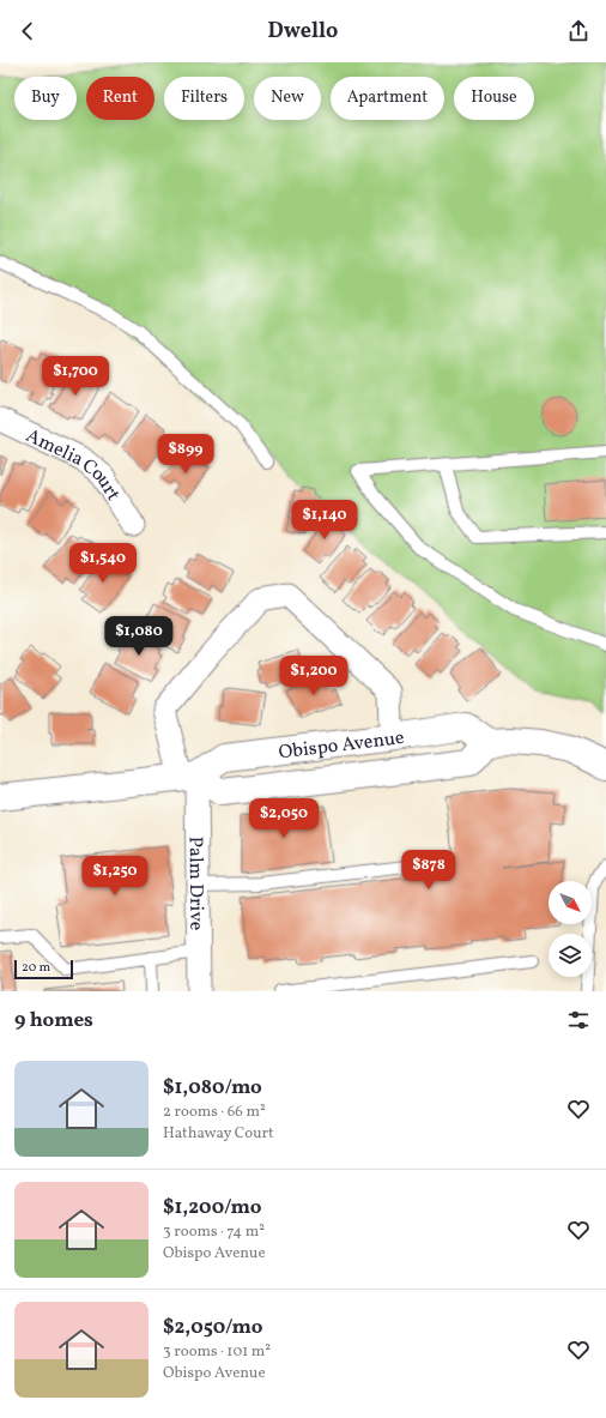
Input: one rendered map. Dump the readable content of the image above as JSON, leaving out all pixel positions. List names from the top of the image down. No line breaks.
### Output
{"streets":{"main road":["Obispo Avenue"],"street":["Amelia Court","Palm Drive"]},"crossings":[["Obispo Avenue","Palm Drive"]],"scale_bar":"20 m","north":"bottom right","page":{"header":"Dwello","chip":["Buy","Rent","Filters","New","Apartment","House"],"price":["$1,700","$899","$1,140","$1,540","$1,080","$1,200","$2,050","$878","$1,250"],"scale":"20 m","heading":"9 homes","list":[{"name":"$1,080/mo","note":"2 rooms · 66 m² · Hathaway Court"},{"name":"$1,200/mo","note":"3 rooms · 74 m² · Obispo Avenue"},{"name":"$2,050/mo","note":"3 rooms · 101 m² · Obispo Avenue"}]}}
